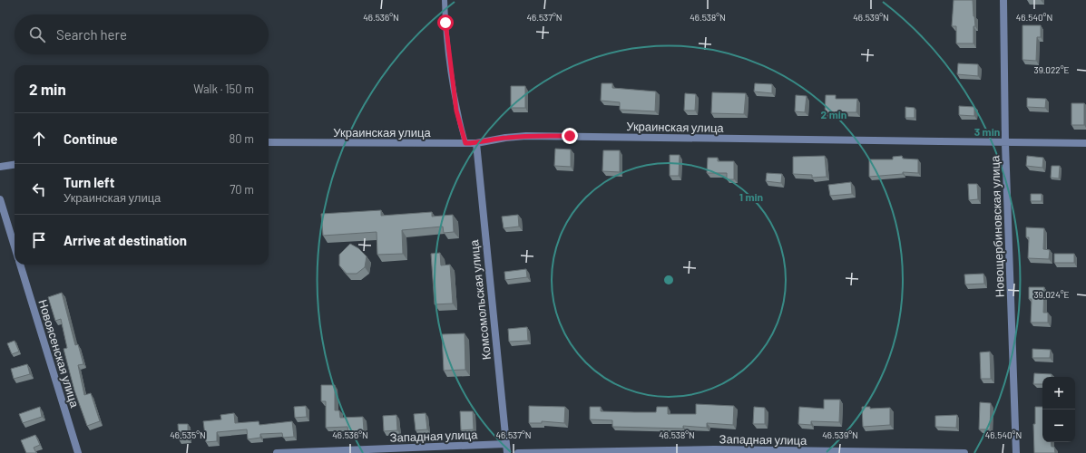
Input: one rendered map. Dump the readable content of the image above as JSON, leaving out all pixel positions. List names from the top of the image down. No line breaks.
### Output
{"streets":{"street":["Украинская улица","Новощербиновская улица","Комсомольская улица","Новоясенская улица","Западная улица"]},"crossings":[["Украинская улица","Новощербиновская улица"],["Украинская улица","Комсомольская улица"],["Комсомольская улица","Западная улица"]],"page":{"search":"Search here","heading":["2 min","Walk · 150 m"],"list":[["Continue","80 m"],["Turn left","Украинская улица","70 m"],"Arrive at destination"],"map_buttons":["+","−"]},"coordinates":["46.536°N","46.537°N","46.538°N","46.539°N","46.540°N","39.022°E","39.024°E","46.535°N"],"rings":["2 min","3 min","1 min"]}
